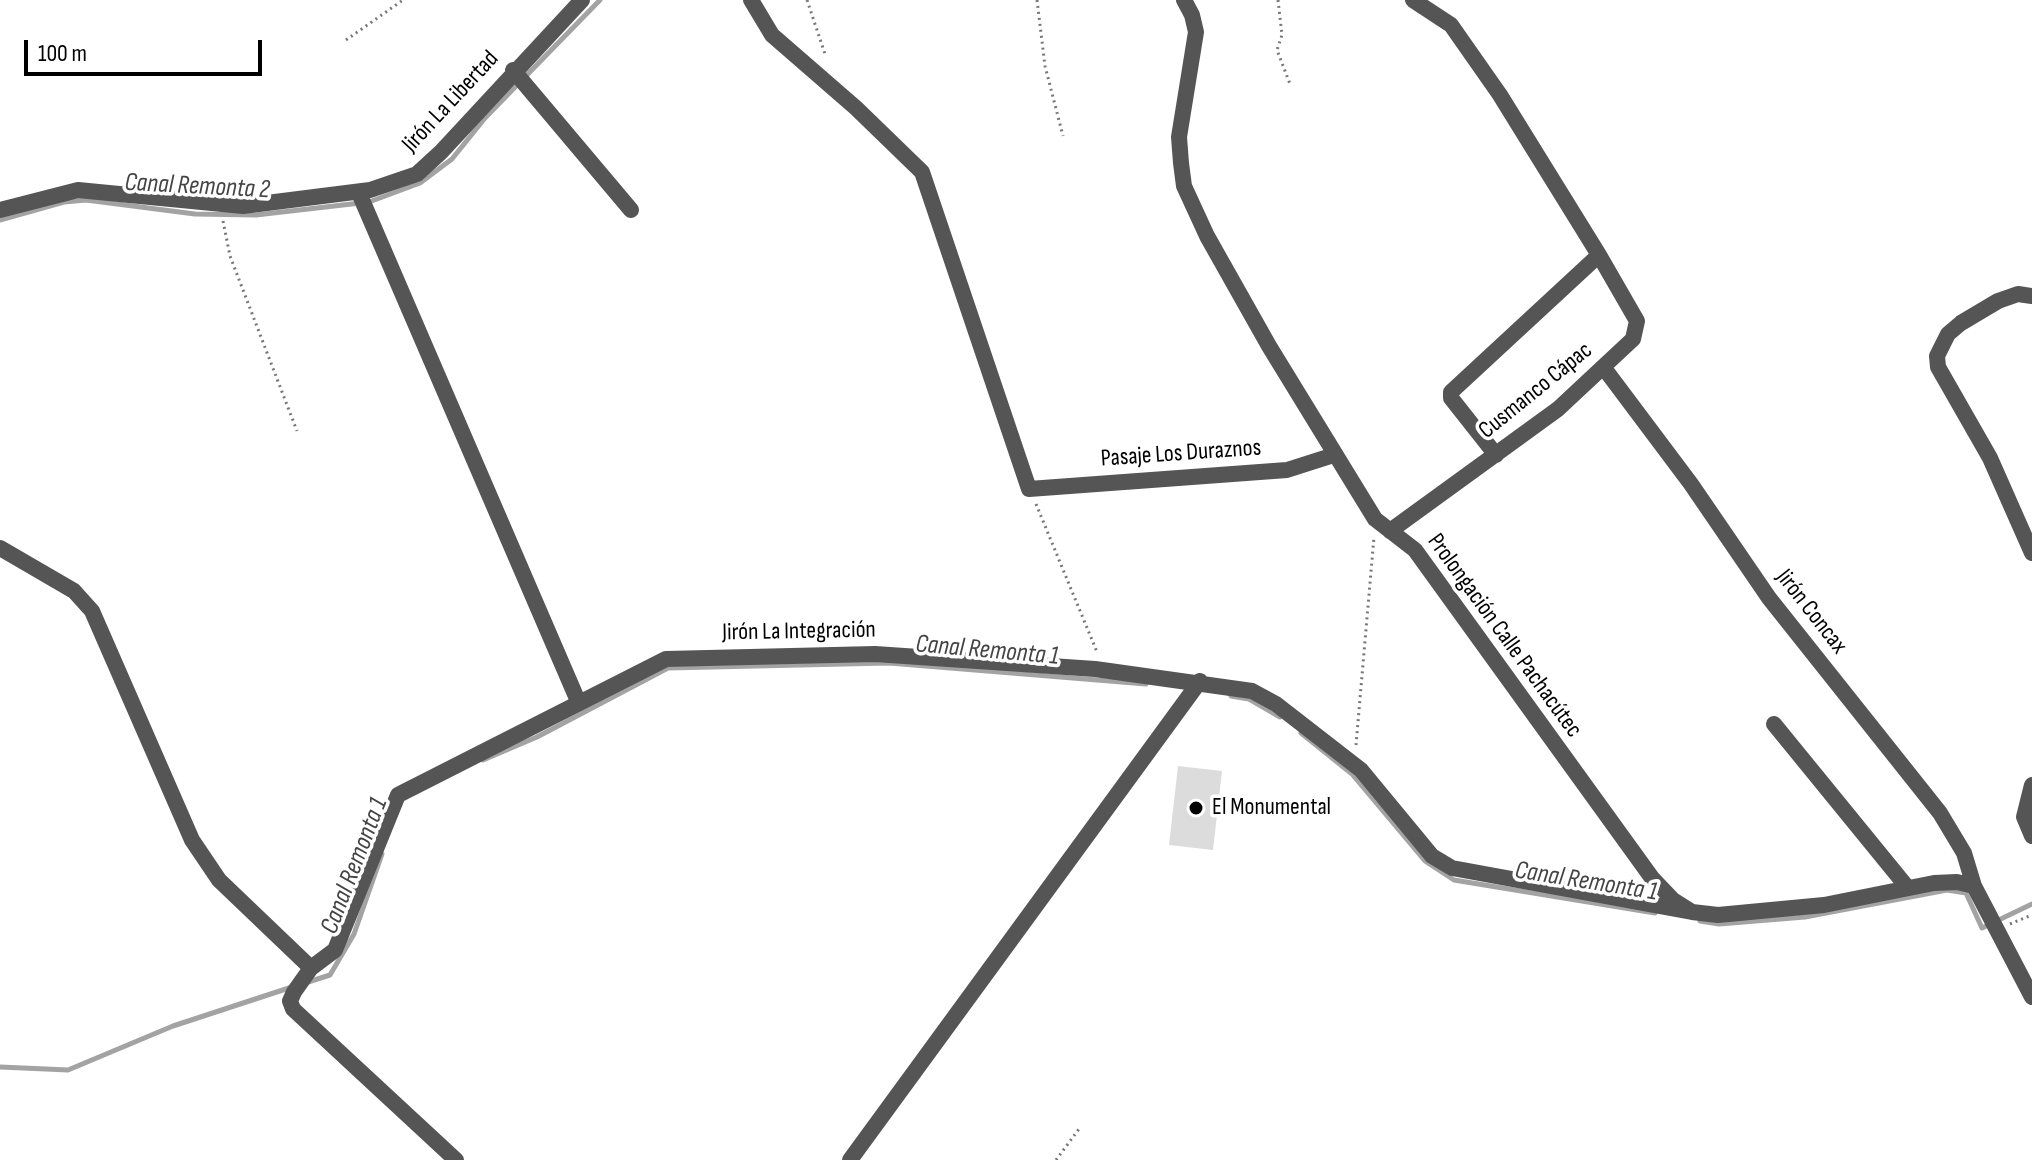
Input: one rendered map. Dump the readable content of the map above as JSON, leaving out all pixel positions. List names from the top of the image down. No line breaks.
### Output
{"streets":{"street":["Jirón La Libertad","Cusmanco Cápac","Pasaje Los Duraznos","Jirón Concax","Jirón La Integración","Prolongación Calle Pachacútec"]},"crossings":[["Cusmanco Cápac","Jirón Concax"],["Cusmanco Cápac","Prolongación Calle Pachacútec"],["Pasaje Los Duraznos","Prolongación Calle Pachacútec"],["Jirón La Integración","Prolongación Calle Pachacútec"]],"water":["Canal Remonta 2","Canal Remonta 1"],"places":["El Monumental"],"scale_bar":"100 m"}
